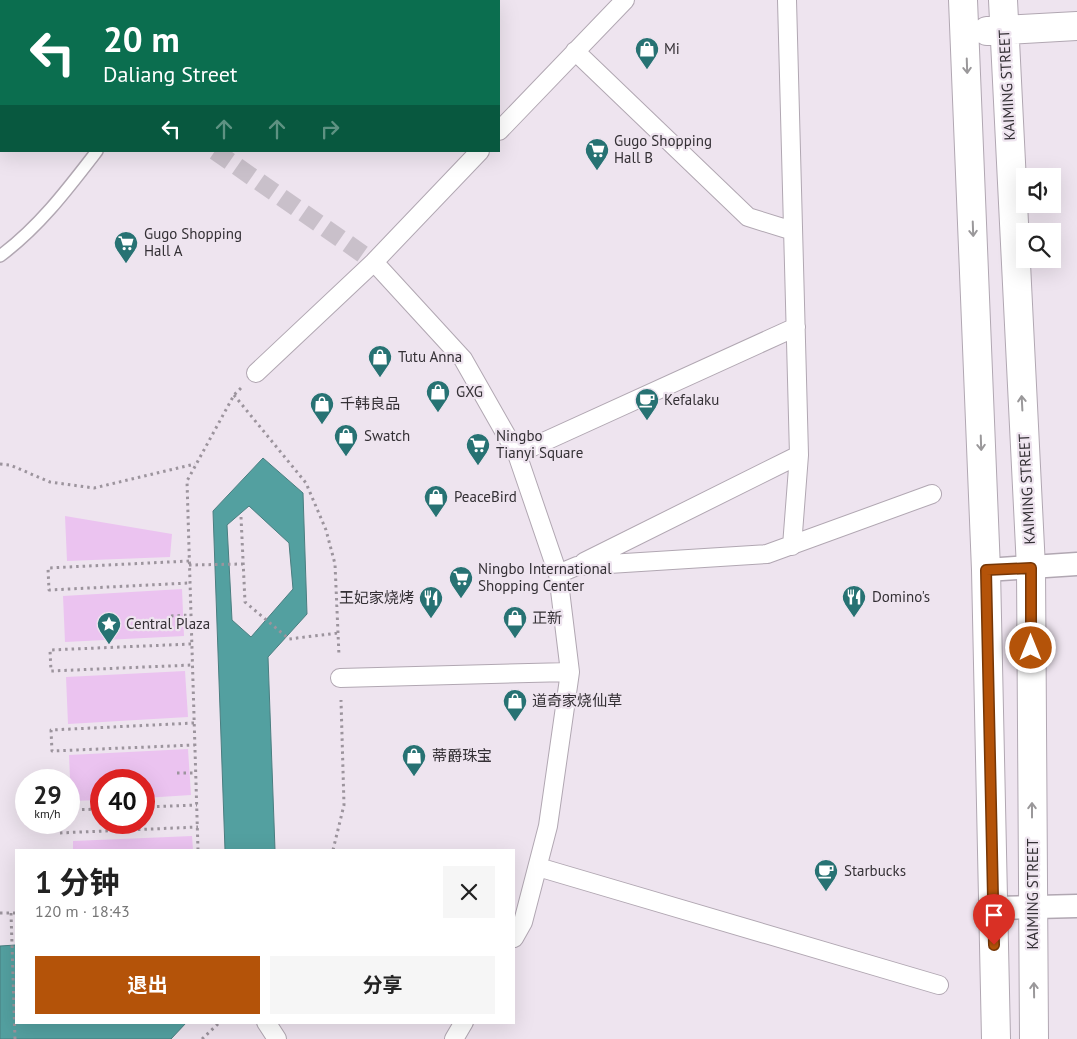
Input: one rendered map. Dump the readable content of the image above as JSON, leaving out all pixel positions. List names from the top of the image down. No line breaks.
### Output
{"streets":{"street":["KAIMING STREET"]},"places":{"shop":["Mi","Tutu Anna","GXG","千韩良品","Swatch","PeaceBird","正新","道奇家烧仙草","蒂爵珠宝"],"supermarket":["Gugo Shopping Hall B","Gugo Shopping Hall A","Ningbo Tianyi Square","Ningbo International Shopping Center"],"cafe":["Kefalaku","Starbucks"],"restaurant":["Domino's","王妃家烧烤"],"place":["Central Plaza"]},"page":{"turn":["20 m","Daliang Street"],"speed":"29 km/h","limit":"40","heading":["1 分钟","120 m · 18:43"],"buttons":["退出","分享"]}}
